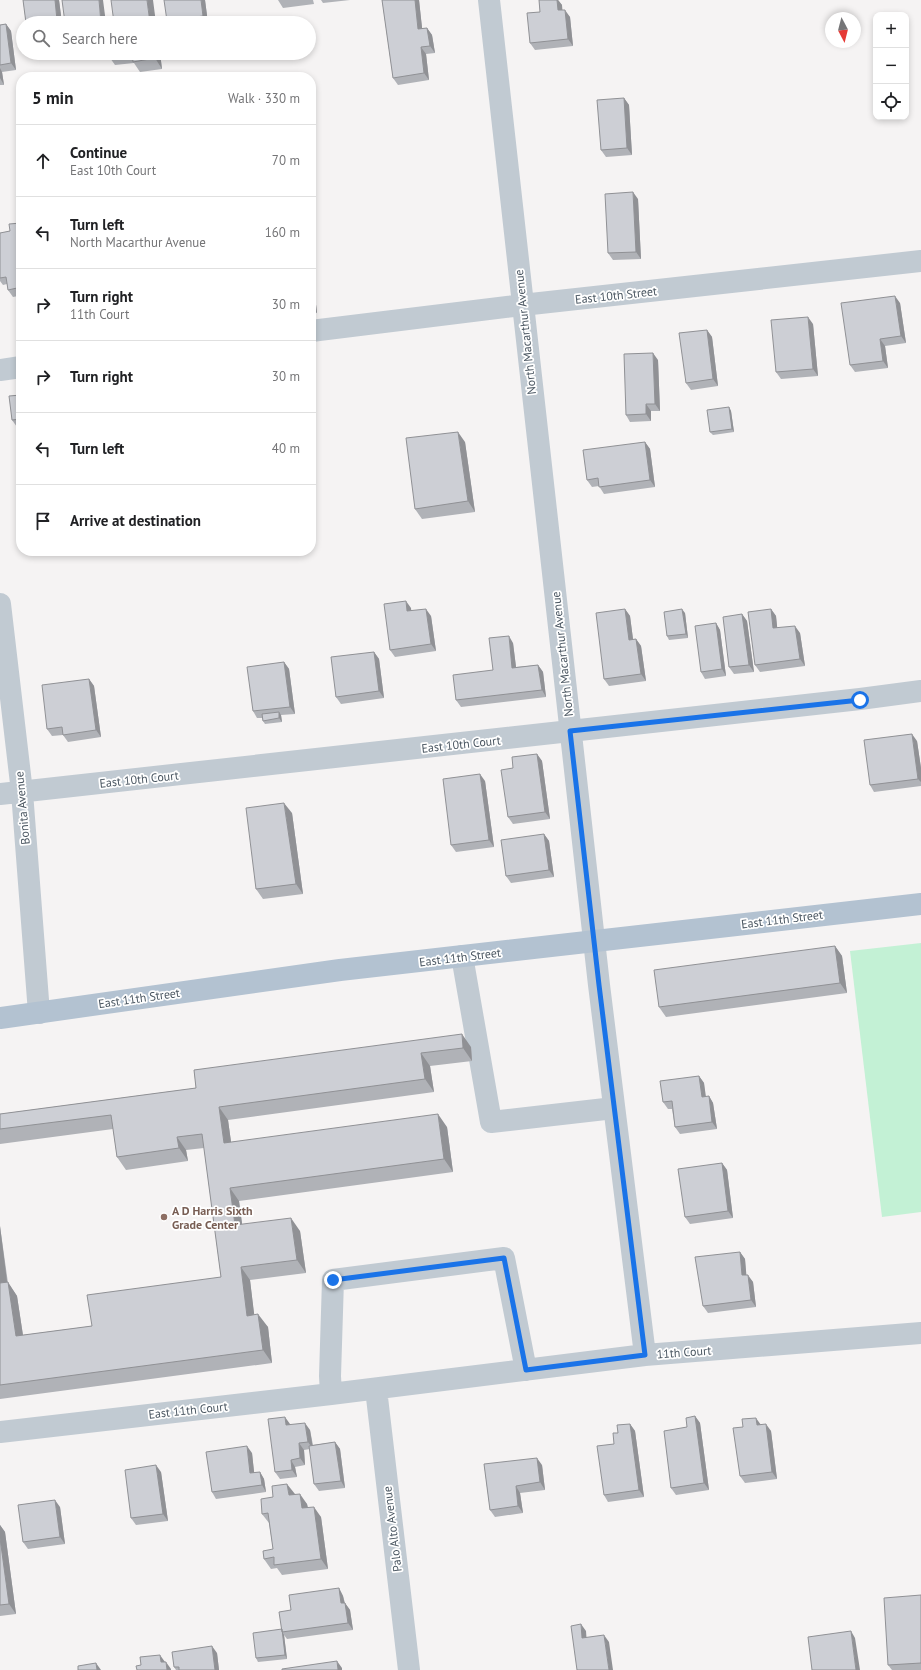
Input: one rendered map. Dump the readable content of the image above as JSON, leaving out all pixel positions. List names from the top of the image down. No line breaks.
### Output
{"streets":{"main road":["East 11th Street"],"street":["East 10th Street","North Macarthur Avenue","East 10th Court","Bonita Avenue","11th Court","East 11th Court","Palo Alto Avenue"]},"crossings":[["East 10th Street","North Macarthur Avenue"],["North Macarthur Avenue","East 10th Court"],["North Macarthur Avenue","East 11th Street"],["North Macarthur Avenue","11th Court"],["East 10th Court","Bonita Avenue"],["Bonita Avenue","East 11th Street"],["11th Court","East 11th Court"],["11th Court","Palo Alto Avenue"],["East 11th Court","Palo Alto Avenue"]],"places":["A D Harris Sixth Grade Center"],"north":"bottom","page":{"map_buttons":["+","−"],"search":"Search here","heading":["5 min","Walk · 330 m"],"list":[["Continue","East 10th Court","70 m"],["Turn left","North Macarthur Avenue","160 m"],["Turn right","11th Court","30 m"],["Turn right","30 m"],["Turn left","40 m"],"Arrive at destination"]}}
